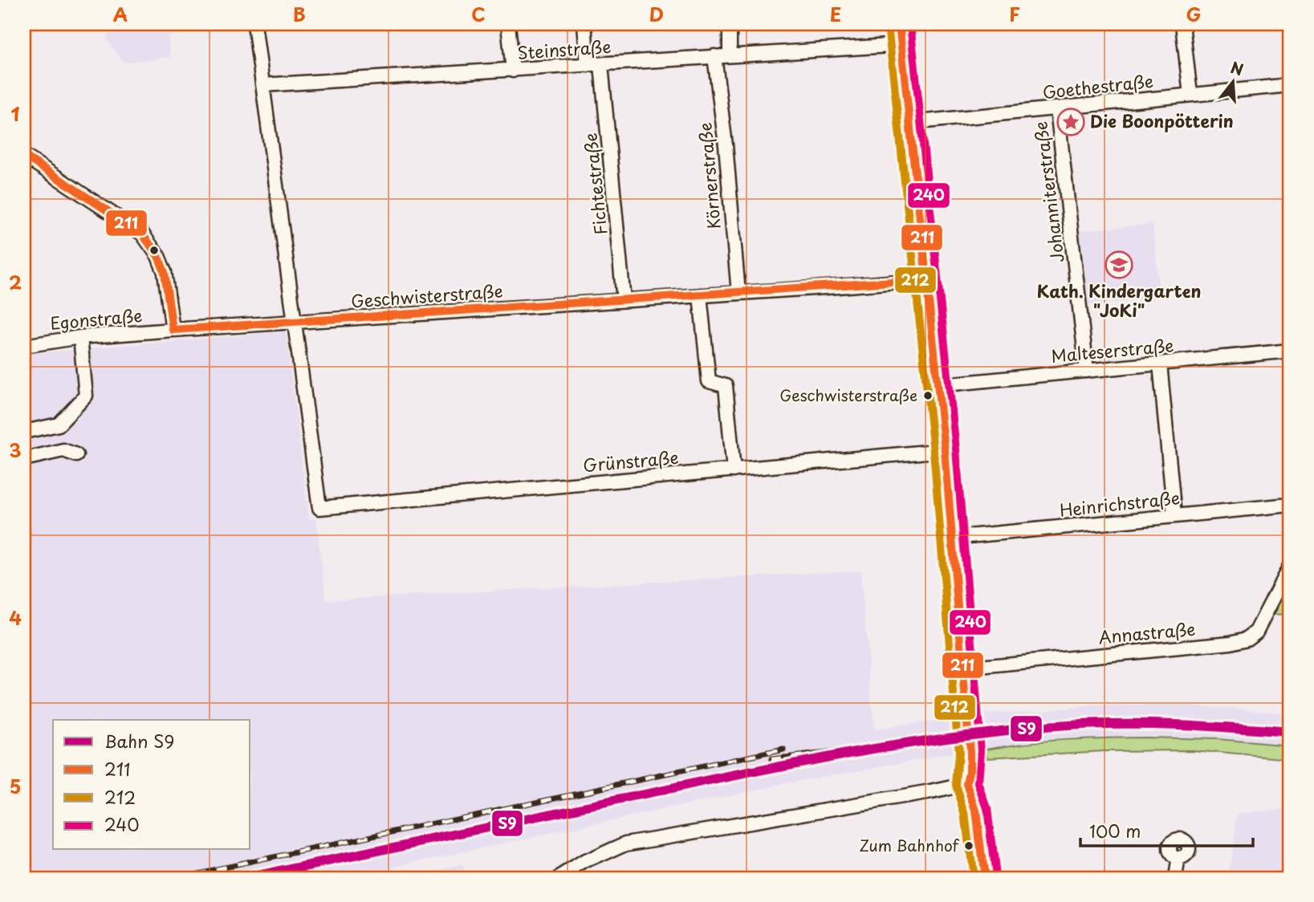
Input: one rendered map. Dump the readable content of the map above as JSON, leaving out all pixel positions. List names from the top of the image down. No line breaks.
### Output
{"streets":{"street":["Steinstraße","Goethestraße","Körnerstraße","Fichtestraße","Johanniterstraße","Geschwisterstraße","Egonstraße","Malteserstraße","Grünstraße","Heinrichstraße","Annastraße"]},"crossings":[["Steinstraße","Körnerstraße"],["Steinstraße","Fichtestraße"],["Goethestraße","Johanniterstraße"],["Körnerstraße","Geschwisterstraße"],["Fichtestraße","Geschwisterstraße"],["Johanniterstraße","Malteserstraße"],["Geschwisterstraße","Egonstraße"],["Geschwisterstraße","Grünstraße"]],"places":{"place":["Die Boonpötterin"],"school or university":["Kath. Kindergarten \"JoKi\""],"other":["Geschwisterstraße","Zum Bahnhof"]},"lines":["transit line 211","transit line 240","transit line 212","rail line S9"],"legend":["Bahn S9","211","212","240"],"scale_bar":"100 m","north":"top","grid":{"columns":["A","B","C","D","E","F","G"],"rows":["1","2","3","4","5"]}}
